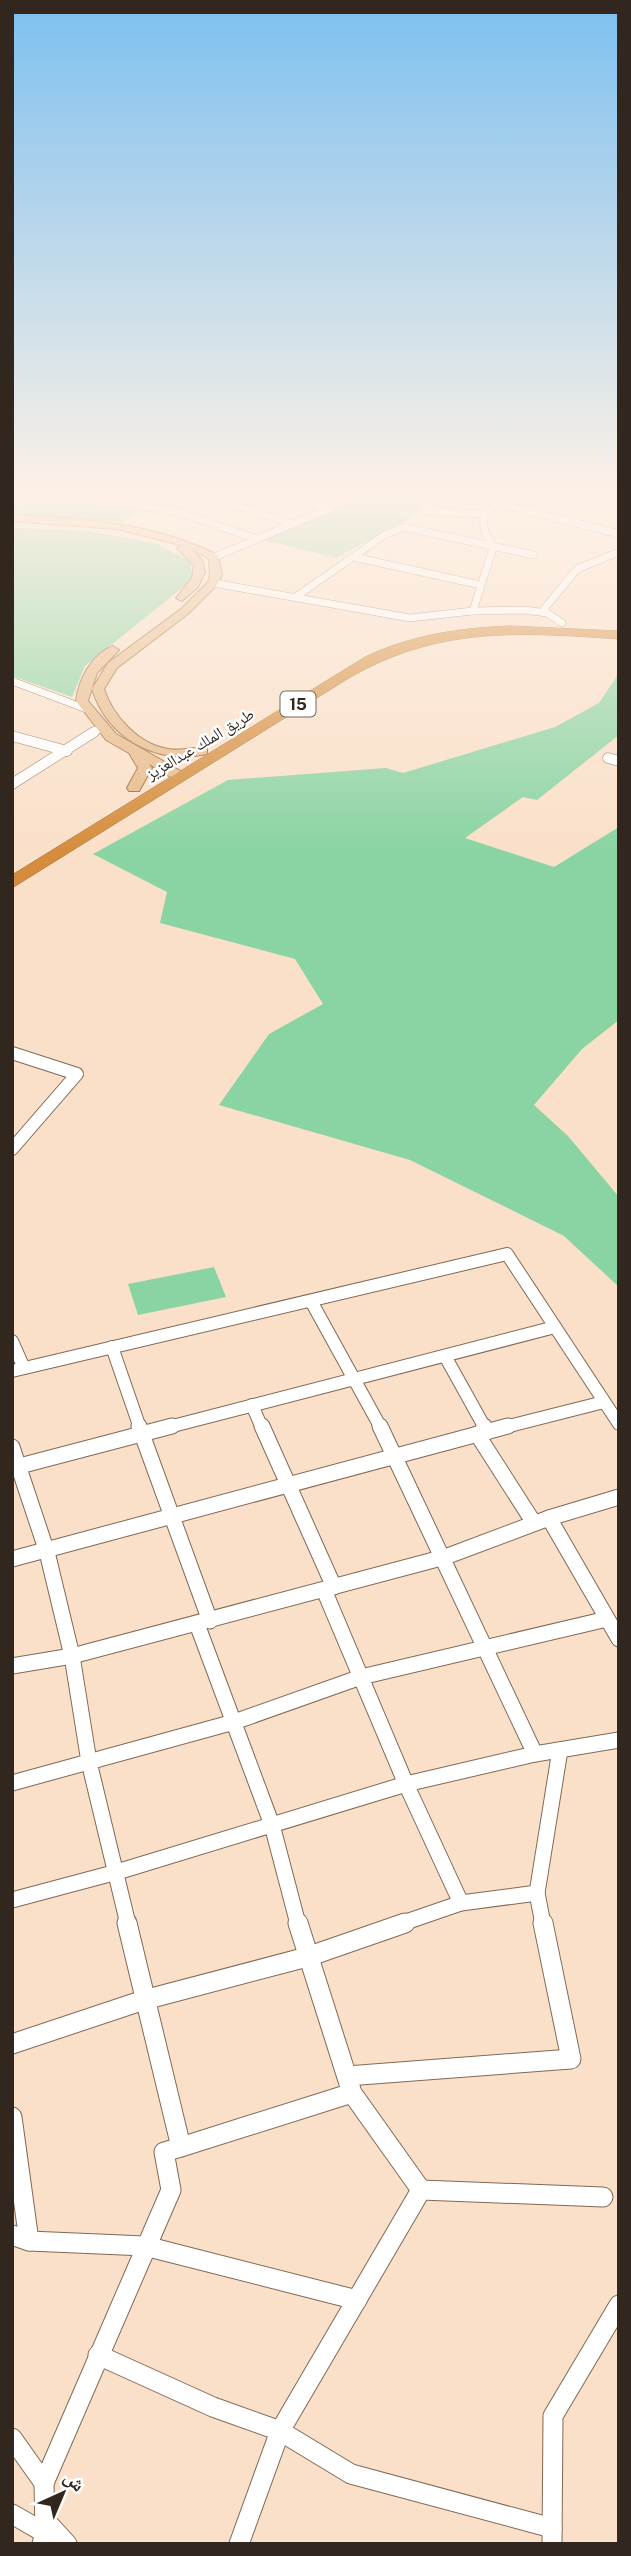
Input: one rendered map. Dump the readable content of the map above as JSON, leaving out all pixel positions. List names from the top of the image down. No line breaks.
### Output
{"streets":{"highway":["15","طريق الملك عبدالعزيز"]},"north":"top right"}
